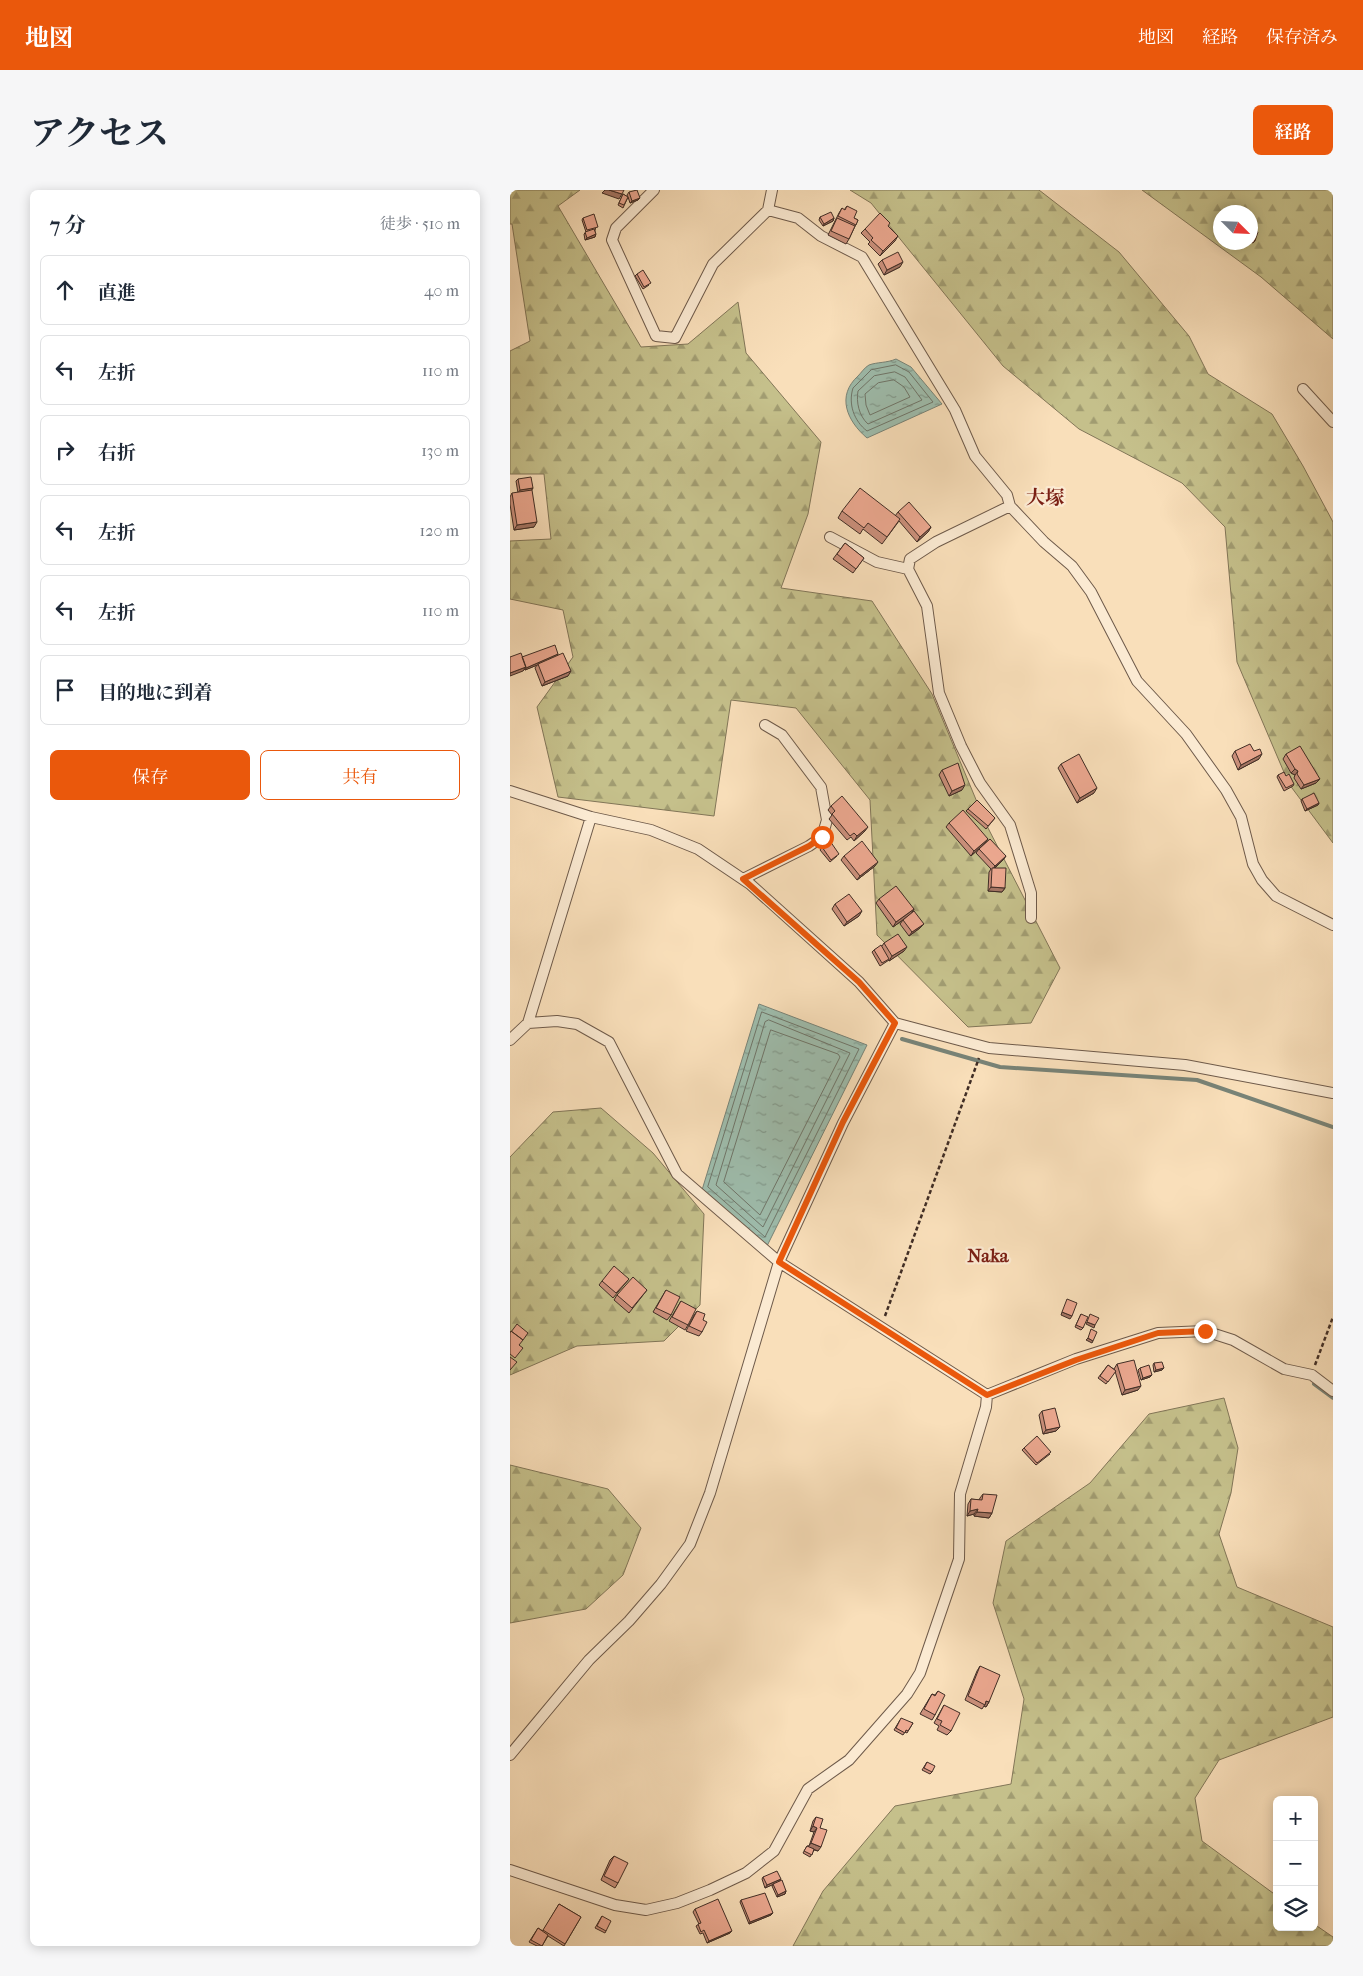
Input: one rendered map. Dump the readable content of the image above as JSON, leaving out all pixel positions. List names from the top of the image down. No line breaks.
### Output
{"districts":["大塚","Naka"],"north":"bottom right","page":{"header":"地図","nav":["地図","経路","保存済み"],"title":"アクセス","buttons":["経路",["保存","共有"]],"heading":["7 分","徒歩 · 510 m"],"list":[["直進","40 m"],["左折","110 m"],["右折","130 m"],["左折","120 m"],["左折","110 m"],"目的地に到着"],"map_buttons":["+","−"]}}
